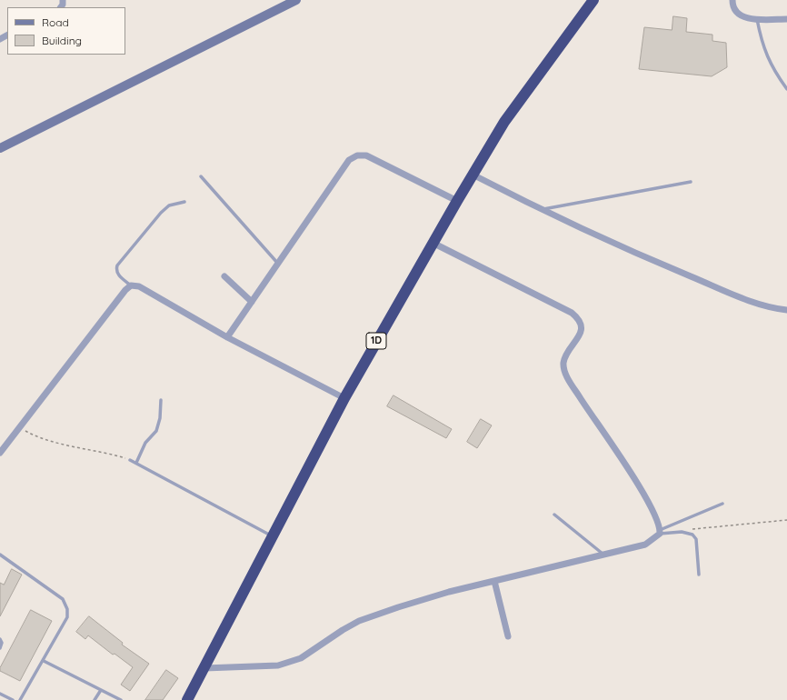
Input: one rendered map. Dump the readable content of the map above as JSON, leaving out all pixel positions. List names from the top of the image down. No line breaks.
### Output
{"streets":{"highway":["1D"]},"legend":["Road","Building"]}
